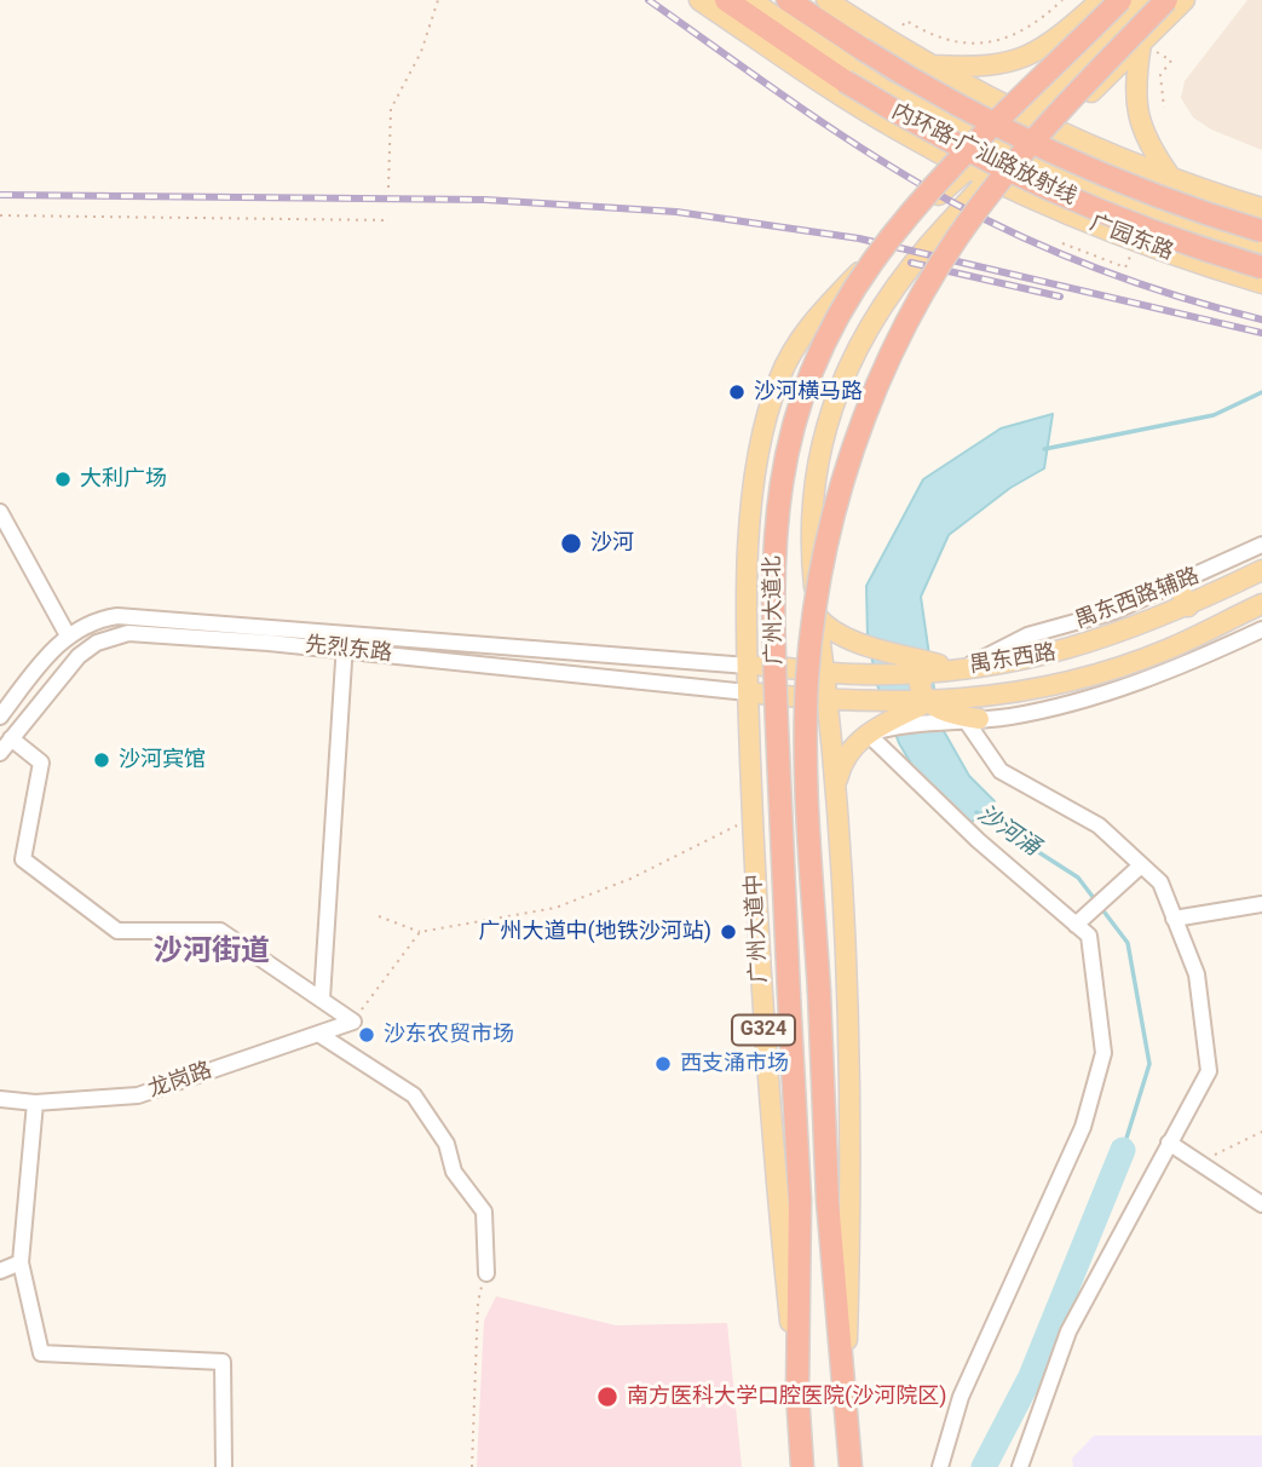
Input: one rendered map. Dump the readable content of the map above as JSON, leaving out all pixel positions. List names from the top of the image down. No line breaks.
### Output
{"streets":{"highway":["内环路-广汕路放射线","广州大道北","广州大道中","G324"],"main road":["广园东路","禺东西路"],"street":["禺东西路辅路","先烈东路","龙岗路"]},"crossings":[["广园东路","广州大道北"],["禺东西路辅路","禺东西路"],["广州大道北","先烈东路"],["广州大道北","禺东西路"],["广州大道北","广州大道中"],["先烈东路","禺东西路"],["先烈东路","广州大道中"],["禺东西路","广州大道中"]],"districts":["沙河街道"],"water":["沙河涌"],"places":["沙河横马路","大利广场","沙河","沙河宾馆","广州大道中(地铁沙河站)","沙东农贸市场","西支涌市场","南方医科大学口腔医院(沙河院区)"]}
